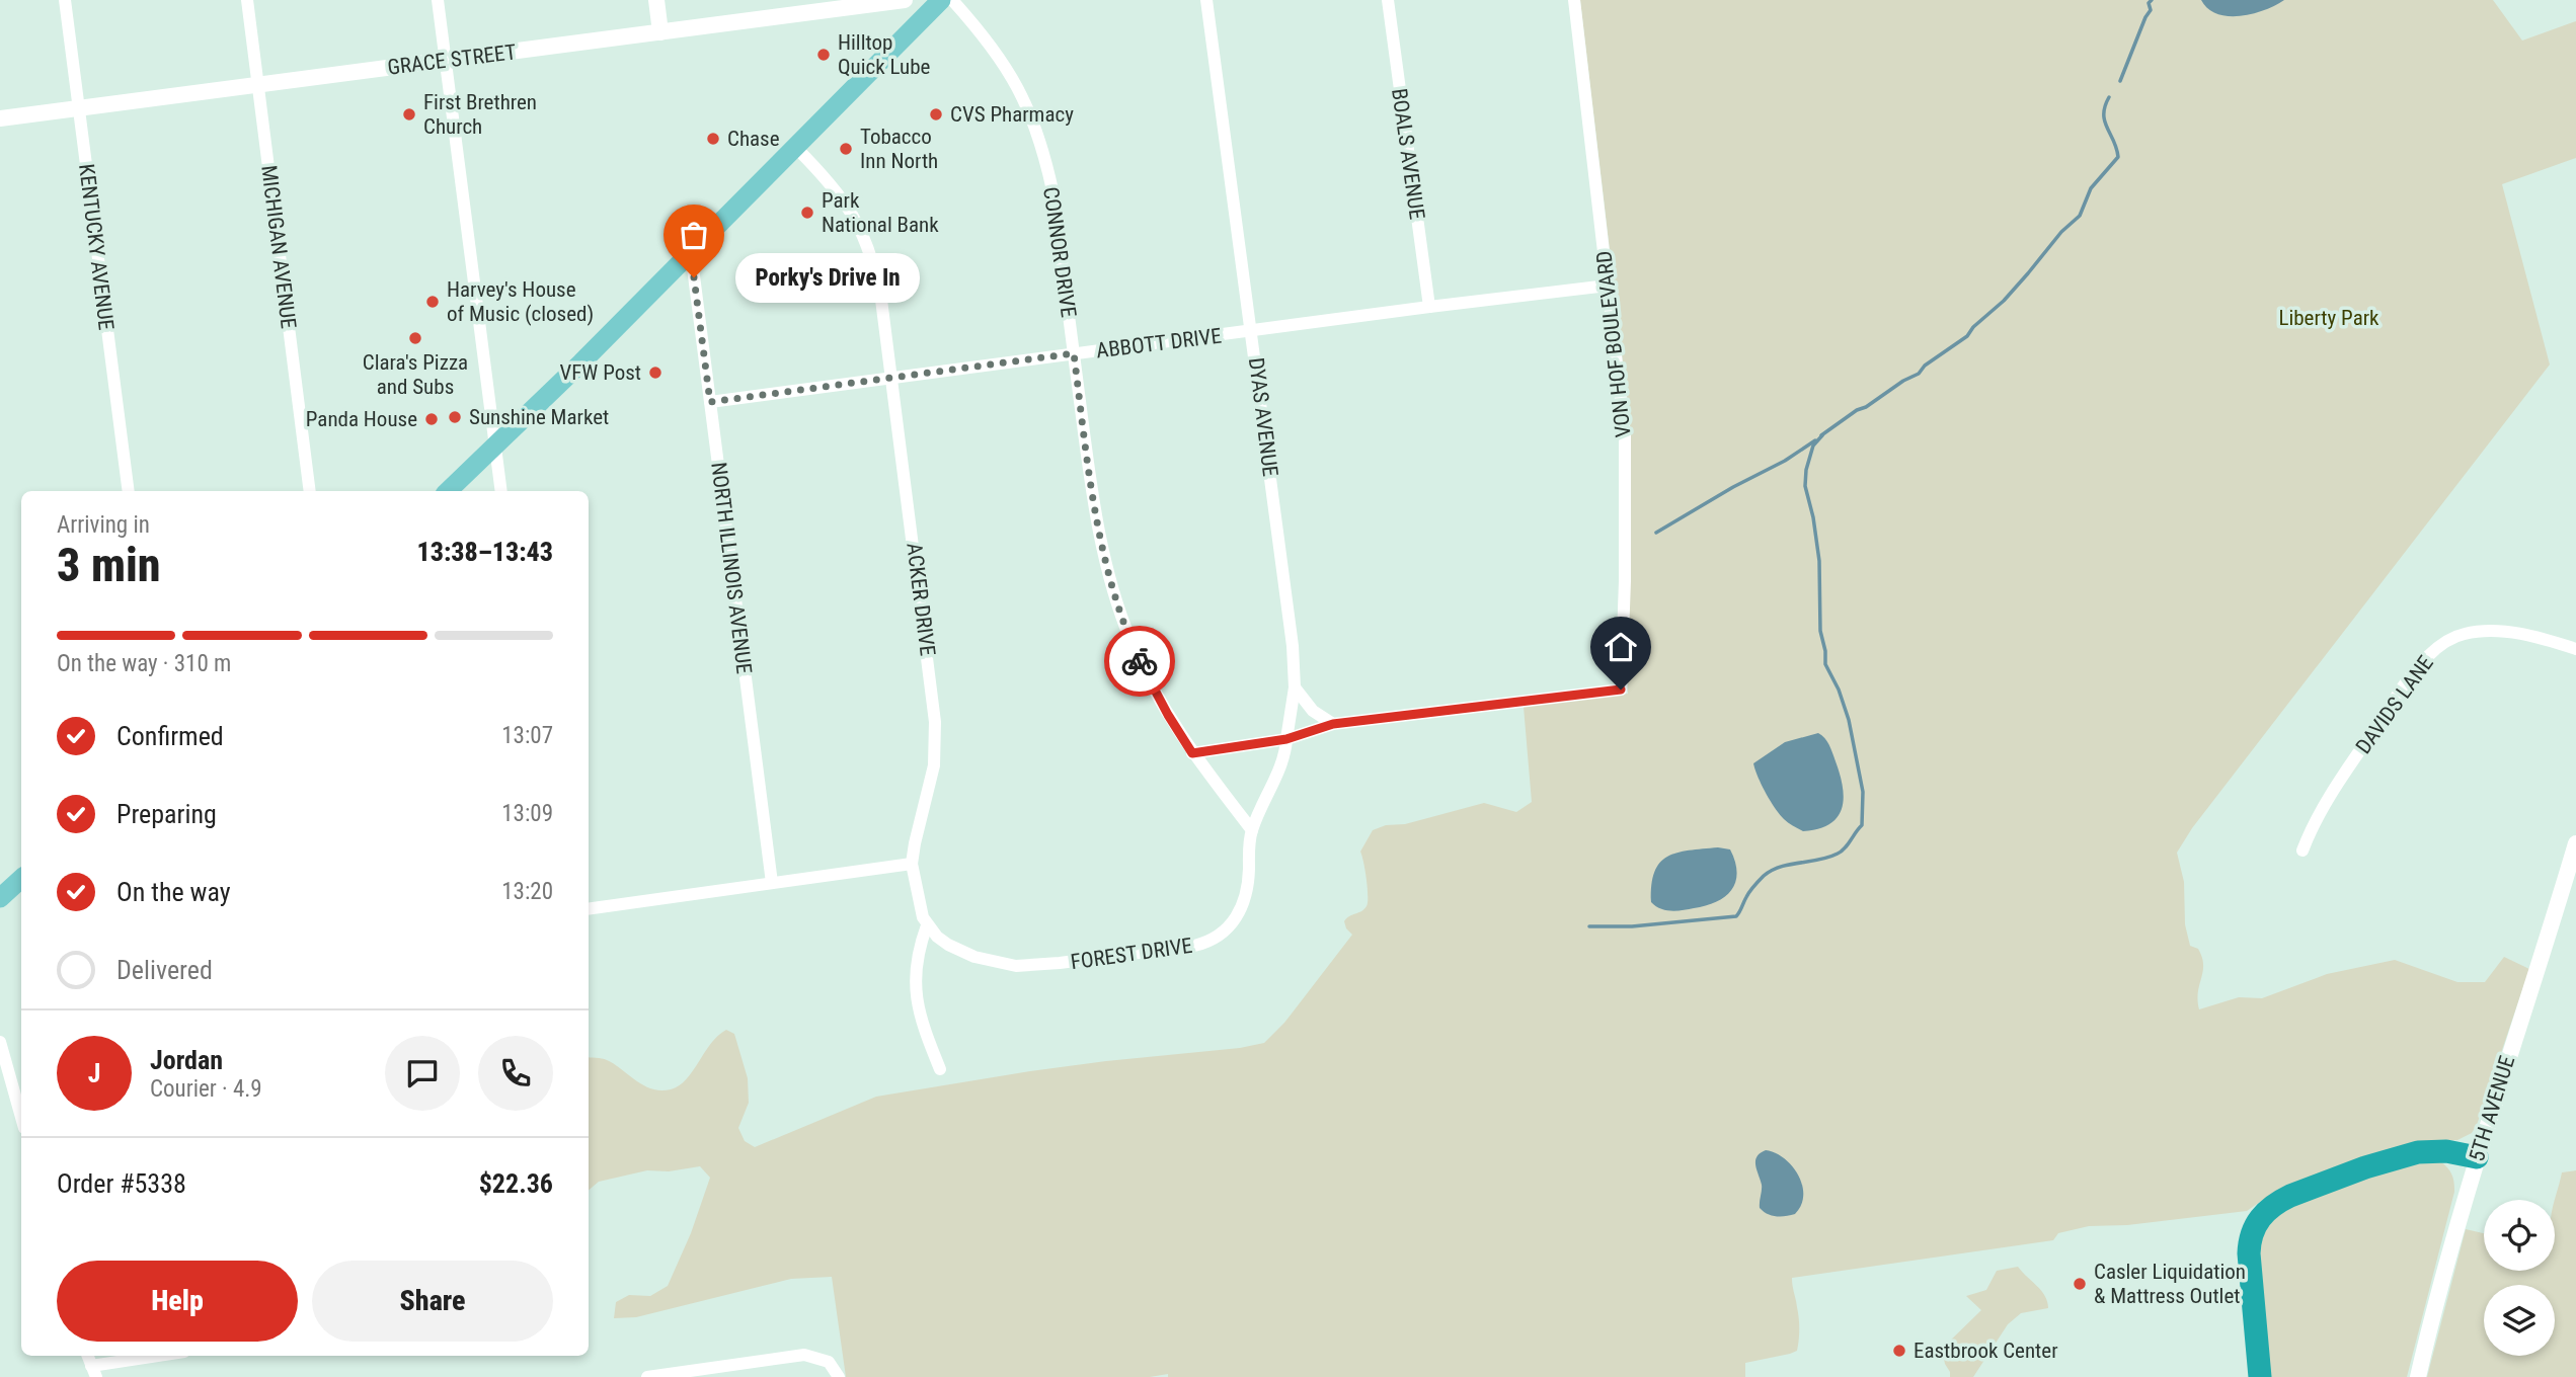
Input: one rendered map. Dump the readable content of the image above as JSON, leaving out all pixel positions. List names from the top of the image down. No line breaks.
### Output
{"streets":{"street":["GRACE STREET","BOALS AVENUE","KENTUCKY AVENUE","MICHIGAN AVENUE","CONNOR DRIVE","ABBOTT DRIVE","VON HOF BOULEVARD","DYAS AVENUE","NORTH ILLINOIS AVENUE","ACKER DRIVE","DAVIDS LANE","FOREST DRIVE","5TH AVENUE"]},"crossings":[["GRACE STREET","KENTUCKY AVENUE"],["GRACE STREET","MICHIGAN AVENUE"],["BOALS AVENUE","ABBOTT DRIVE"],["CONNOR DRIVE","ABBOTT DRIVE"],["CONNOR DRIVE","FOREST DRIVE"],["ABBOTT DRIVE","VON HOF BOULEVARD"],["ABBOTT DRIVE","DYAS AVENUE"],["ABBOTT DRIVE","NORTH ILLINOIS AVENUE"],["ABBOTT DRIVE","ACKER DRIVE"],["DYAS AVENUE","FOREST DRIVE"],["ACKER DRIVE","FOREST DRIVE"]],"parks":["Liberty Park"],"places":["Hilltop Quick Lube","First Brethren Church","CVS Pharmacy","Chase","Tobacco Inn North","Park National Bank","Porky's Drive In","Harvey's House of Music (closed)","Clara's Pizza and Subs","VFW Post","Sunshine Market","Panda House","Casler Liquidation & Mattress Outlet","Eastbrook Center"],"page":{"bubble":"Porky's Drive In","heading":["3 min","Arriving in","13:38–13:43"],"panel":["Jordan","Courier · 4.9","Order #5338","$22.36"],"bar":"On the way · 310 m","list":[["Confirmed","13:07"],["Preparing","13:09"],["On the way","13:20"],"Delivered"],"round":"J","buttons":["Help","Share"]}}
